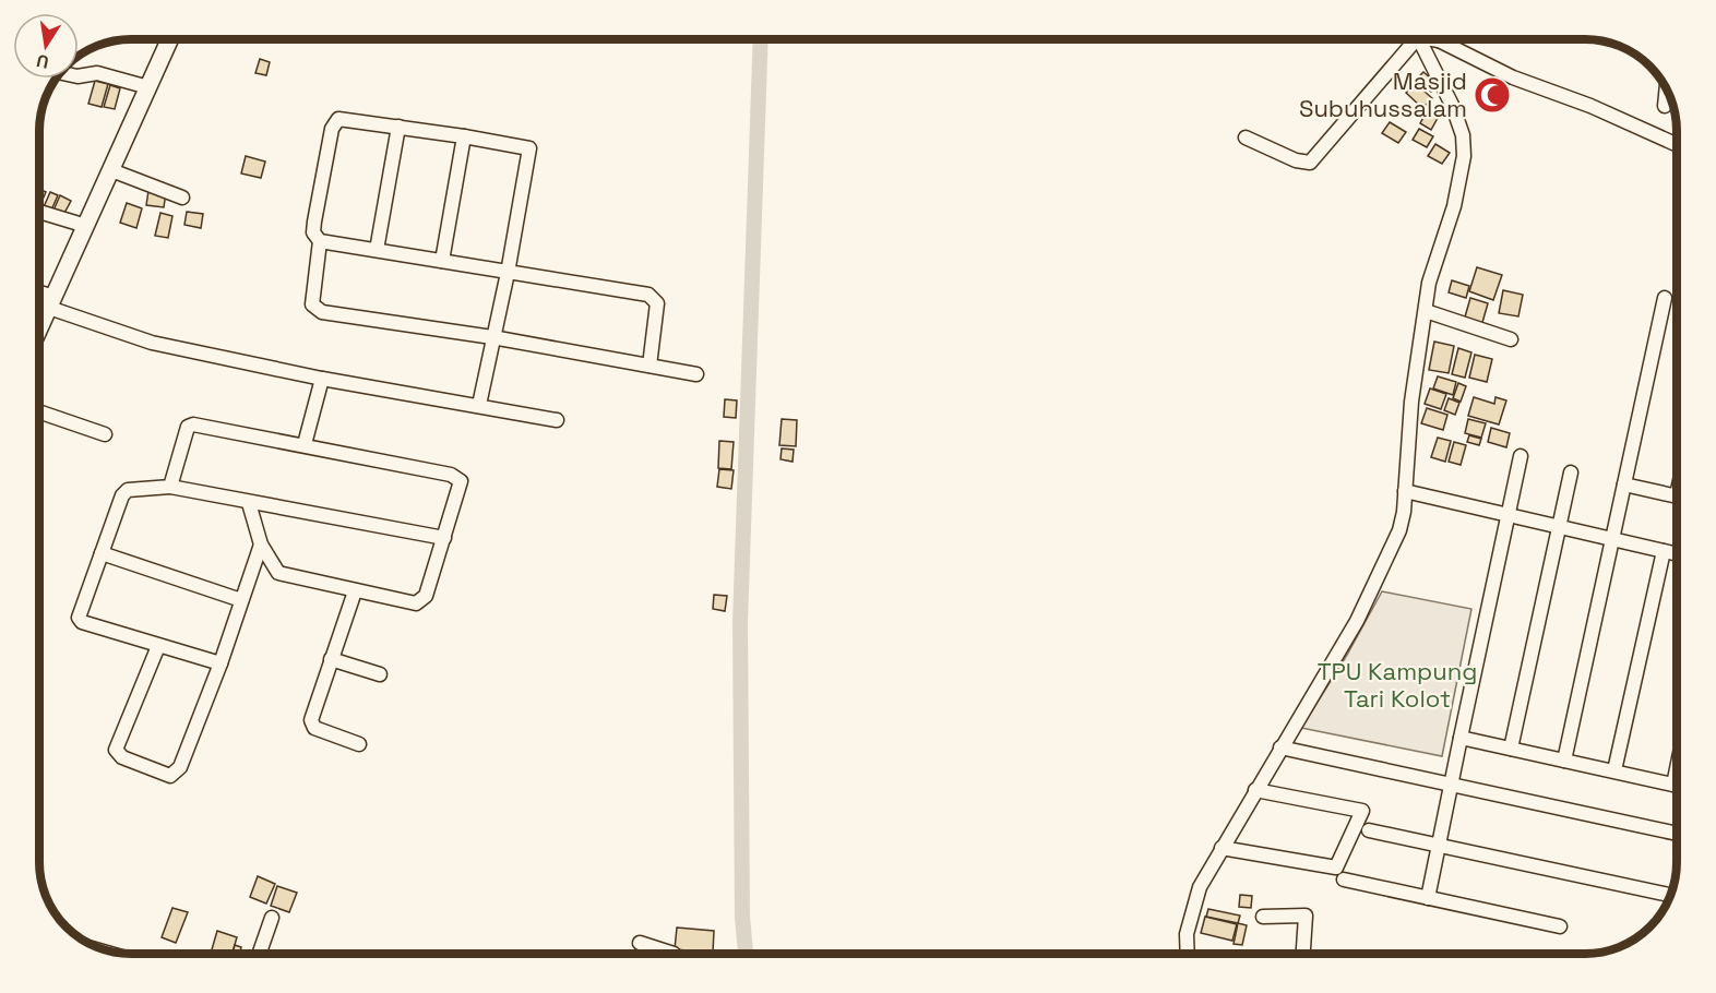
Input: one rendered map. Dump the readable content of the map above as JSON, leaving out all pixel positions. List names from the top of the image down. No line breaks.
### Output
{"parks":["TPU Kampung Tari Kolot"],"places":{"mosque":["Masjid Subuhussalam"]},"north":"bottom"}
